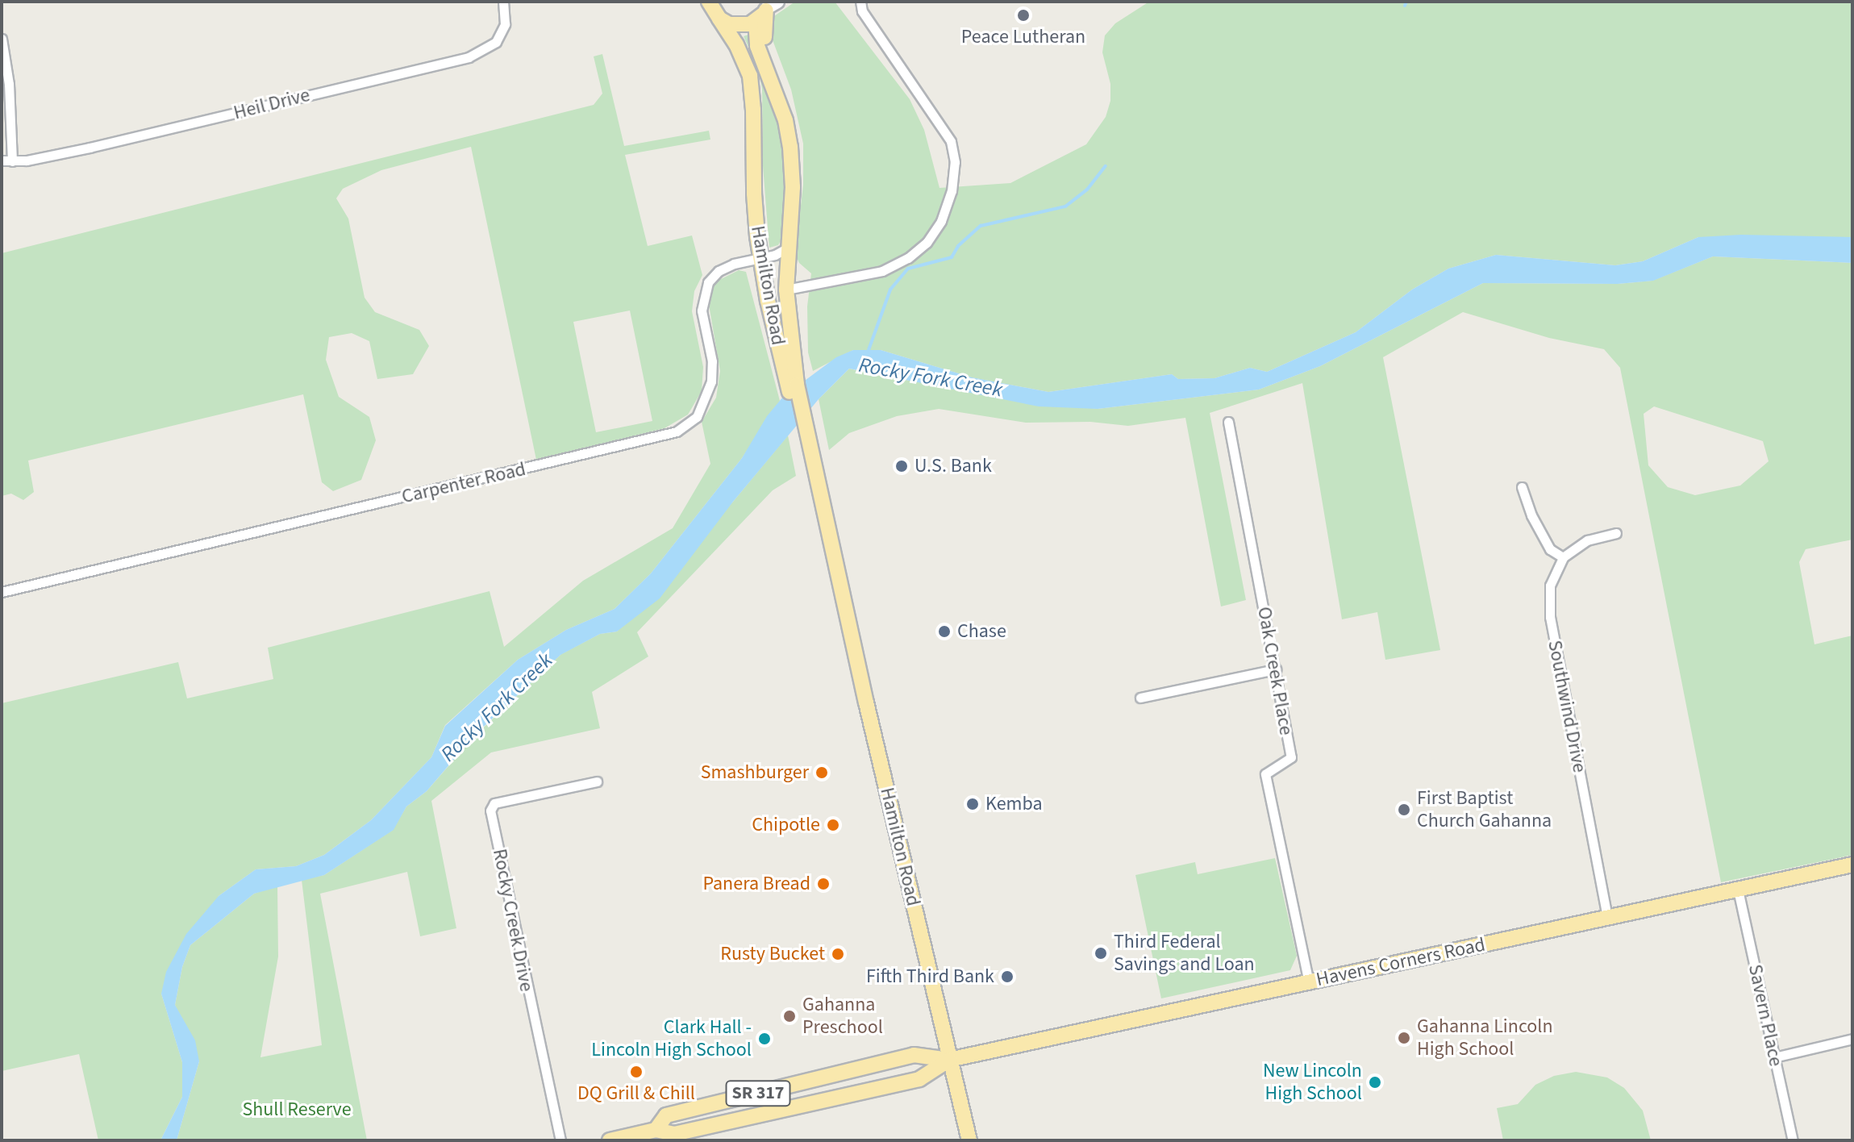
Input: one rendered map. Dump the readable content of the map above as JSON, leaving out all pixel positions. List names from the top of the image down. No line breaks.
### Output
{"streets":{"main road":["Hamilton Road","Havens Corners Road","SR 317"],"street":["Heil Drive","Carpenter Road","Oak Creek Place","Southwind Drive","Rocky Creek Drive","Savern Place"]},"crossings":[["Hamilton Road","Carpenter Road"],["Hamilton Road","Havens Corners Road"],["Hamilton Road","SR 317"],["Oak Creek Place","Havens Corners Road"],["Southwind Drive","Havens Corners Road"],["Havens Corners Road","Savern Place"],["Havens Corners Road","SR 317"]],"water":["Rocky Fork Creek"],"parks":["Shull Reserve"],"places":["Peace Lutheran","U.S. Bank","Chase","Smashburger","Kemba","First Baptist Church Gahanna","Chipotle","Panera Bread","Third Federal Savings and Loan","Rusty Bucket","Fifth Third Bank","Gahanna Preschool","Gahanna Lincoln High School","Clark Hall - Lincoln High School","DQ Grill & Chill","New Lincoln High School"]}
